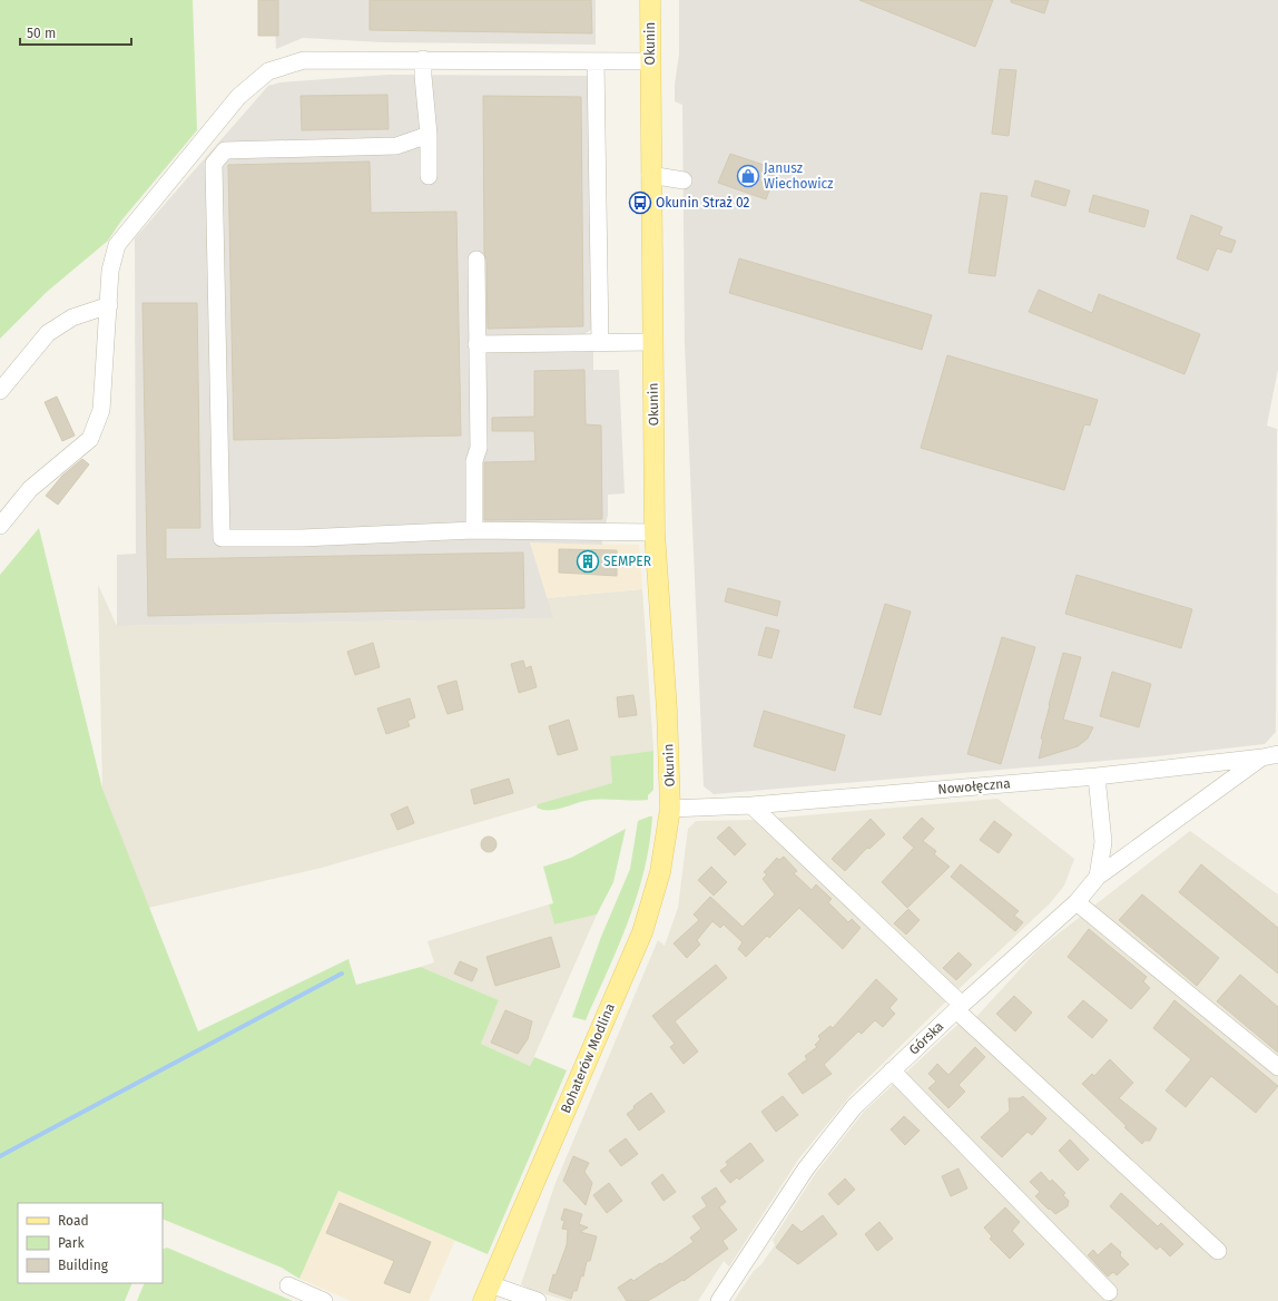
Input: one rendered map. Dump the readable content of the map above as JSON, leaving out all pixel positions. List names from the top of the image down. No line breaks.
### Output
{"streets":{"main road":["Okunin","Bohaterów Modlina"],"street":["Nowołęczna","Górska"]},"crossings":[["Okunin","Nowołęczna"],["Okunin","Bohaterów Modlina"],["Nowołęczna","Górska"],["Nowołęczna","Bohaterów Modlina"]],"places":{"shop":["Janusz Wiechowicz"],"bus stop":["Okunin Straż 02"],"building":["SEMPER"]},"legend":["Road","Park","Building"],"scale_bar":"50 m"}
